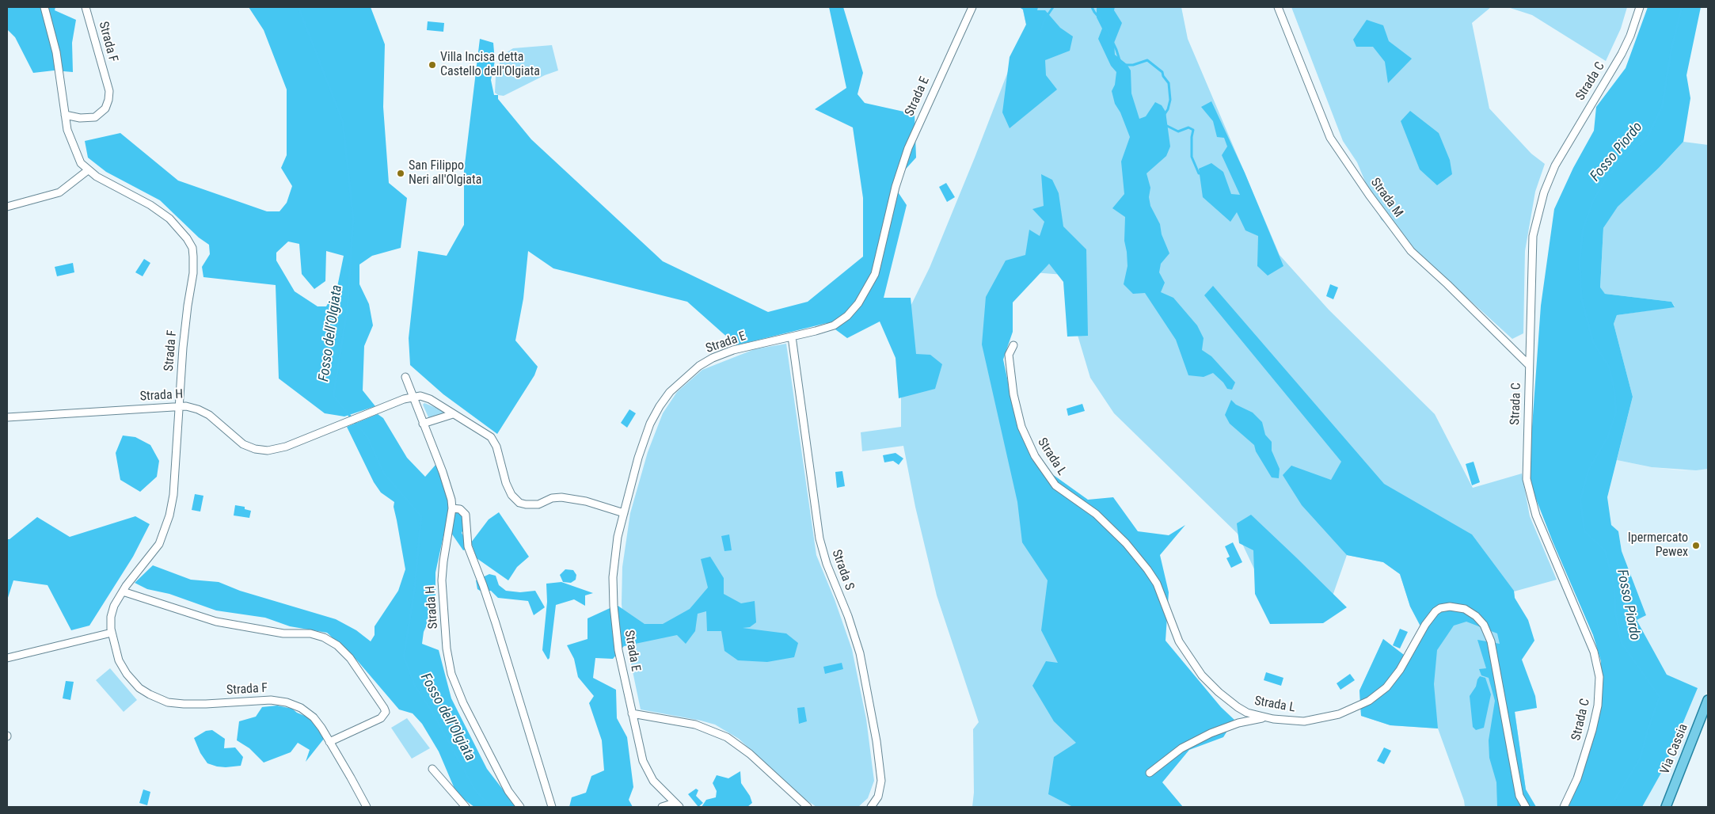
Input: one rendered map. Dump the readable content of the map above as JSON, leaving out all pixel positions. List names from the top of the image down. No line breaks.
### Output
{"streets":{"main road":["Via Cassia"],"street":["Strada F","Strada C","Strada E","Strada M","Strada H","Strada L","Strada S"]},"crossings":[["Strada F","Strada H"],["Strada C","Strada M"],["Strada E","Strada S"]],"water":["Fosso Piordo","Fosso dell’Olgiata"],"places":["Villa Incisa detta Castello dell'Olgiata","San Filippo Neri all'Olgiata","Ipermercato Pewex"]}
